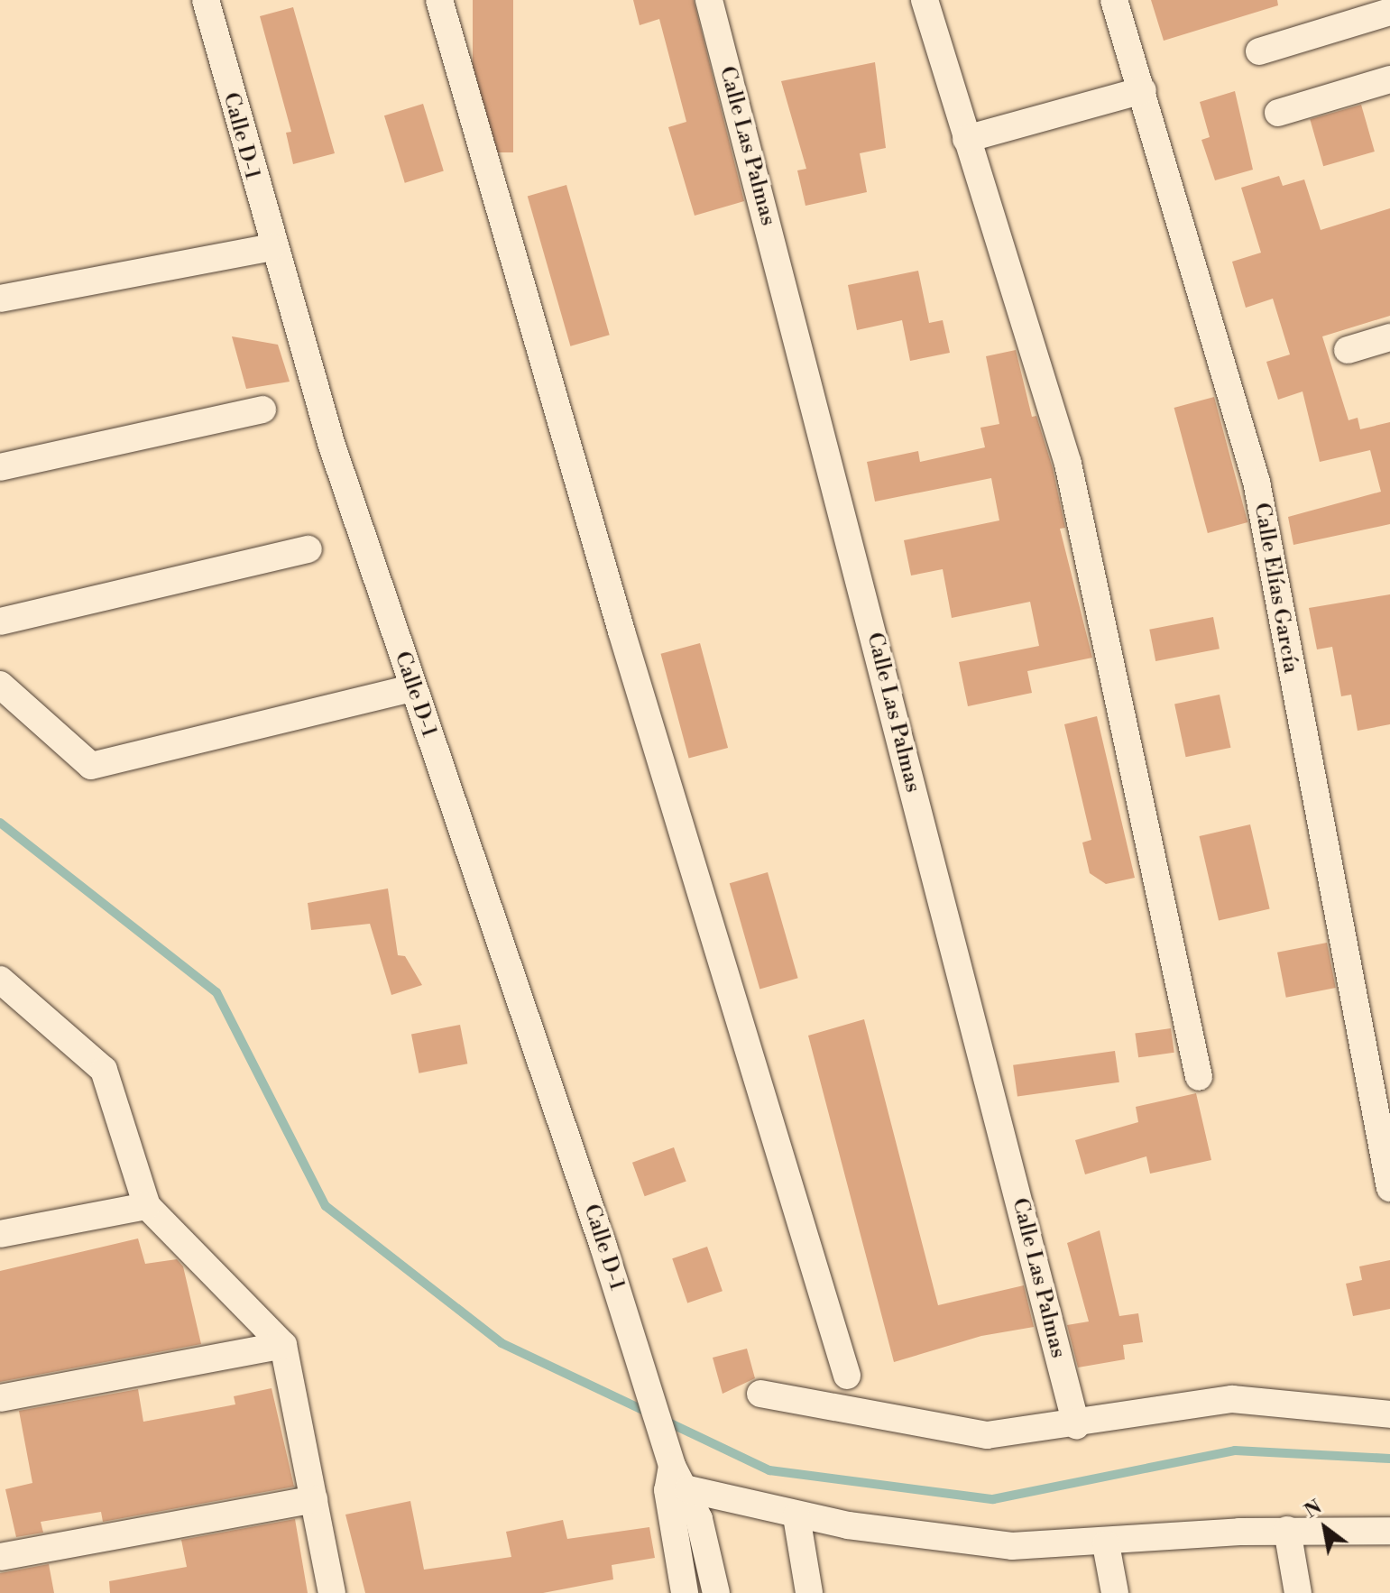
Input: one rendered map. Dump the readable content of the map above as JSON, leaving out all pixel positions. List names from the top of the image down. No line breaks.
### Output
{"streets":{"street":["Calle D-1","Calle Las Palmas","Calle Elías García"]},"north":"top left"}
